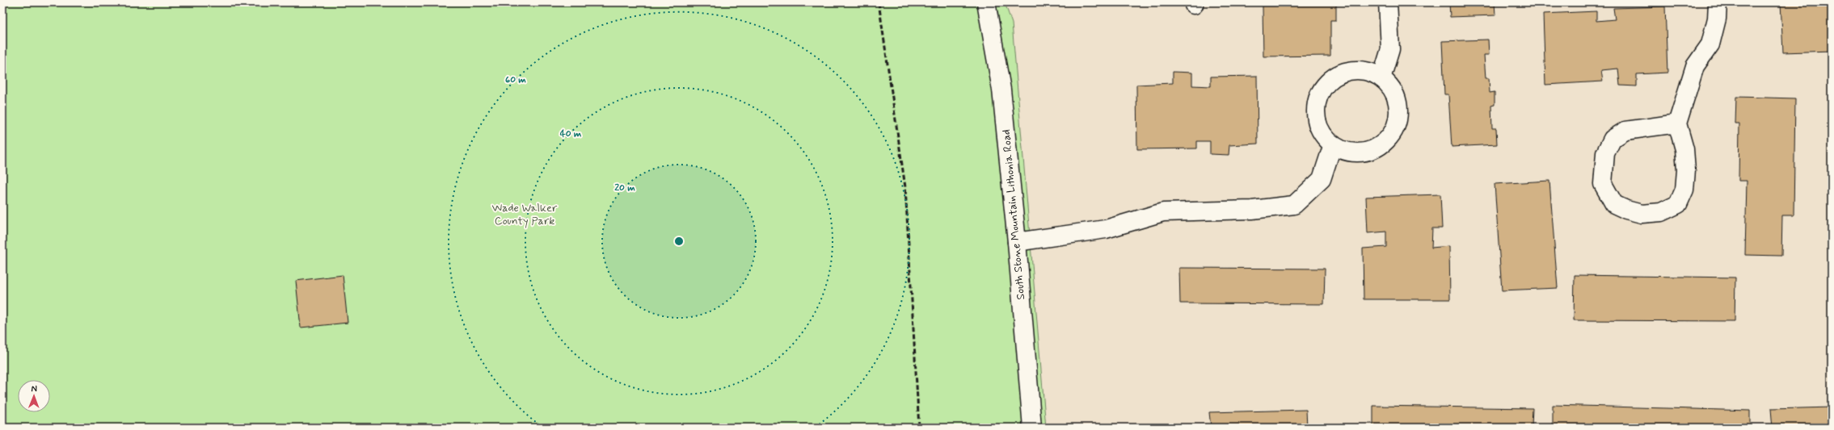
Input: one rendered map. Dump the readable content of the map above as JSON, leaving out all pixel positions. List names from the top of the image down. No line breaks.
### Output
{"streets":{"street":["South Stone Mountain Lithonia Road"]},"parks":["Wade Walker County Park"],"north":"top","rings":["60 m","40 m","20 m"]}
